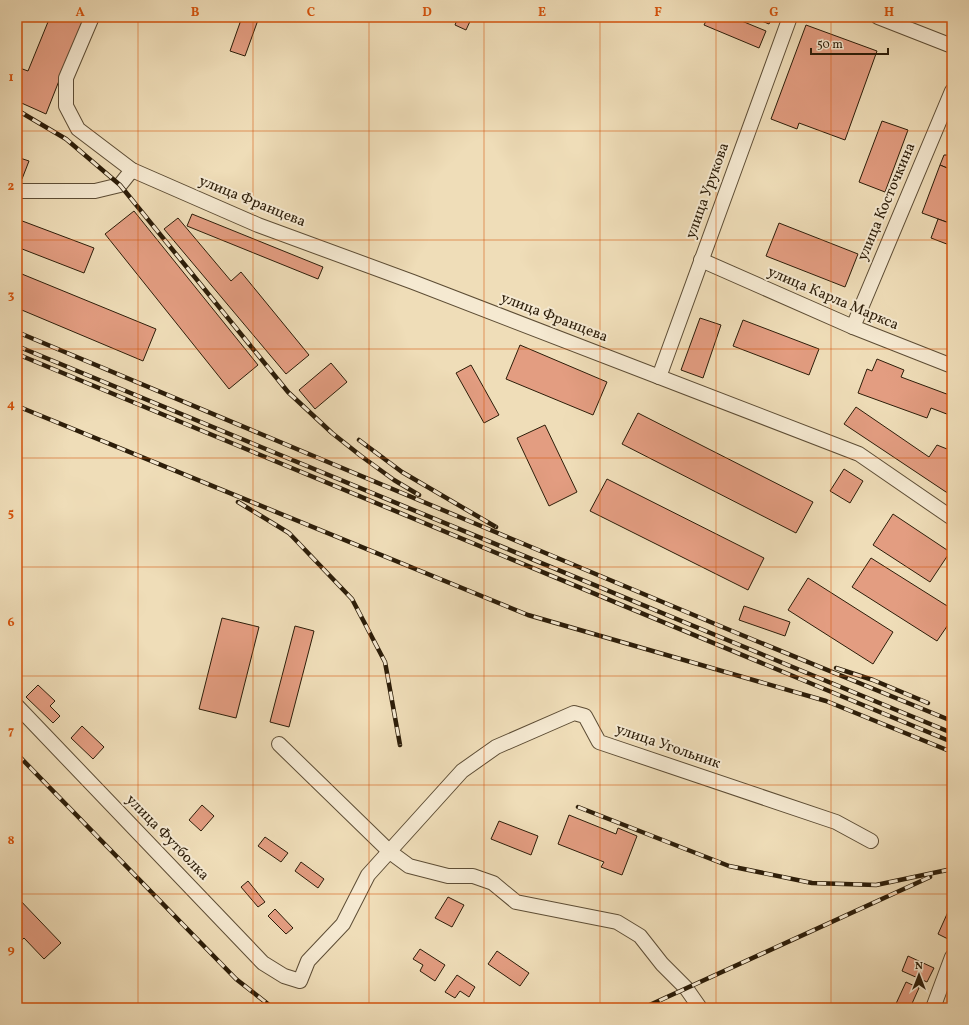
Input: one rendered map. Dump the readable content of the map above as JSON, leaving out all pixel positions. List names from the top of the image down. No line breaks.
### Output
{"streets":{"street":["улица Урукова","улица Францева","улица Косточкина","улица Карла Маркса","улица Угольник","улица Футболка"]},"crossings":[["улица Урукова","улица Францева"],["улица Урукова","улица Карла Маркса"],["улица Косточкина","улица Карла Маркса"],["улица Угольник","улица Футболка"]],"scale_bar":"50 m","north":"top","grid":{"columns":["A","B","C","D","E","F","G","H"],"rows":["1","2","3","4","5","6","7","8","9"]}}
